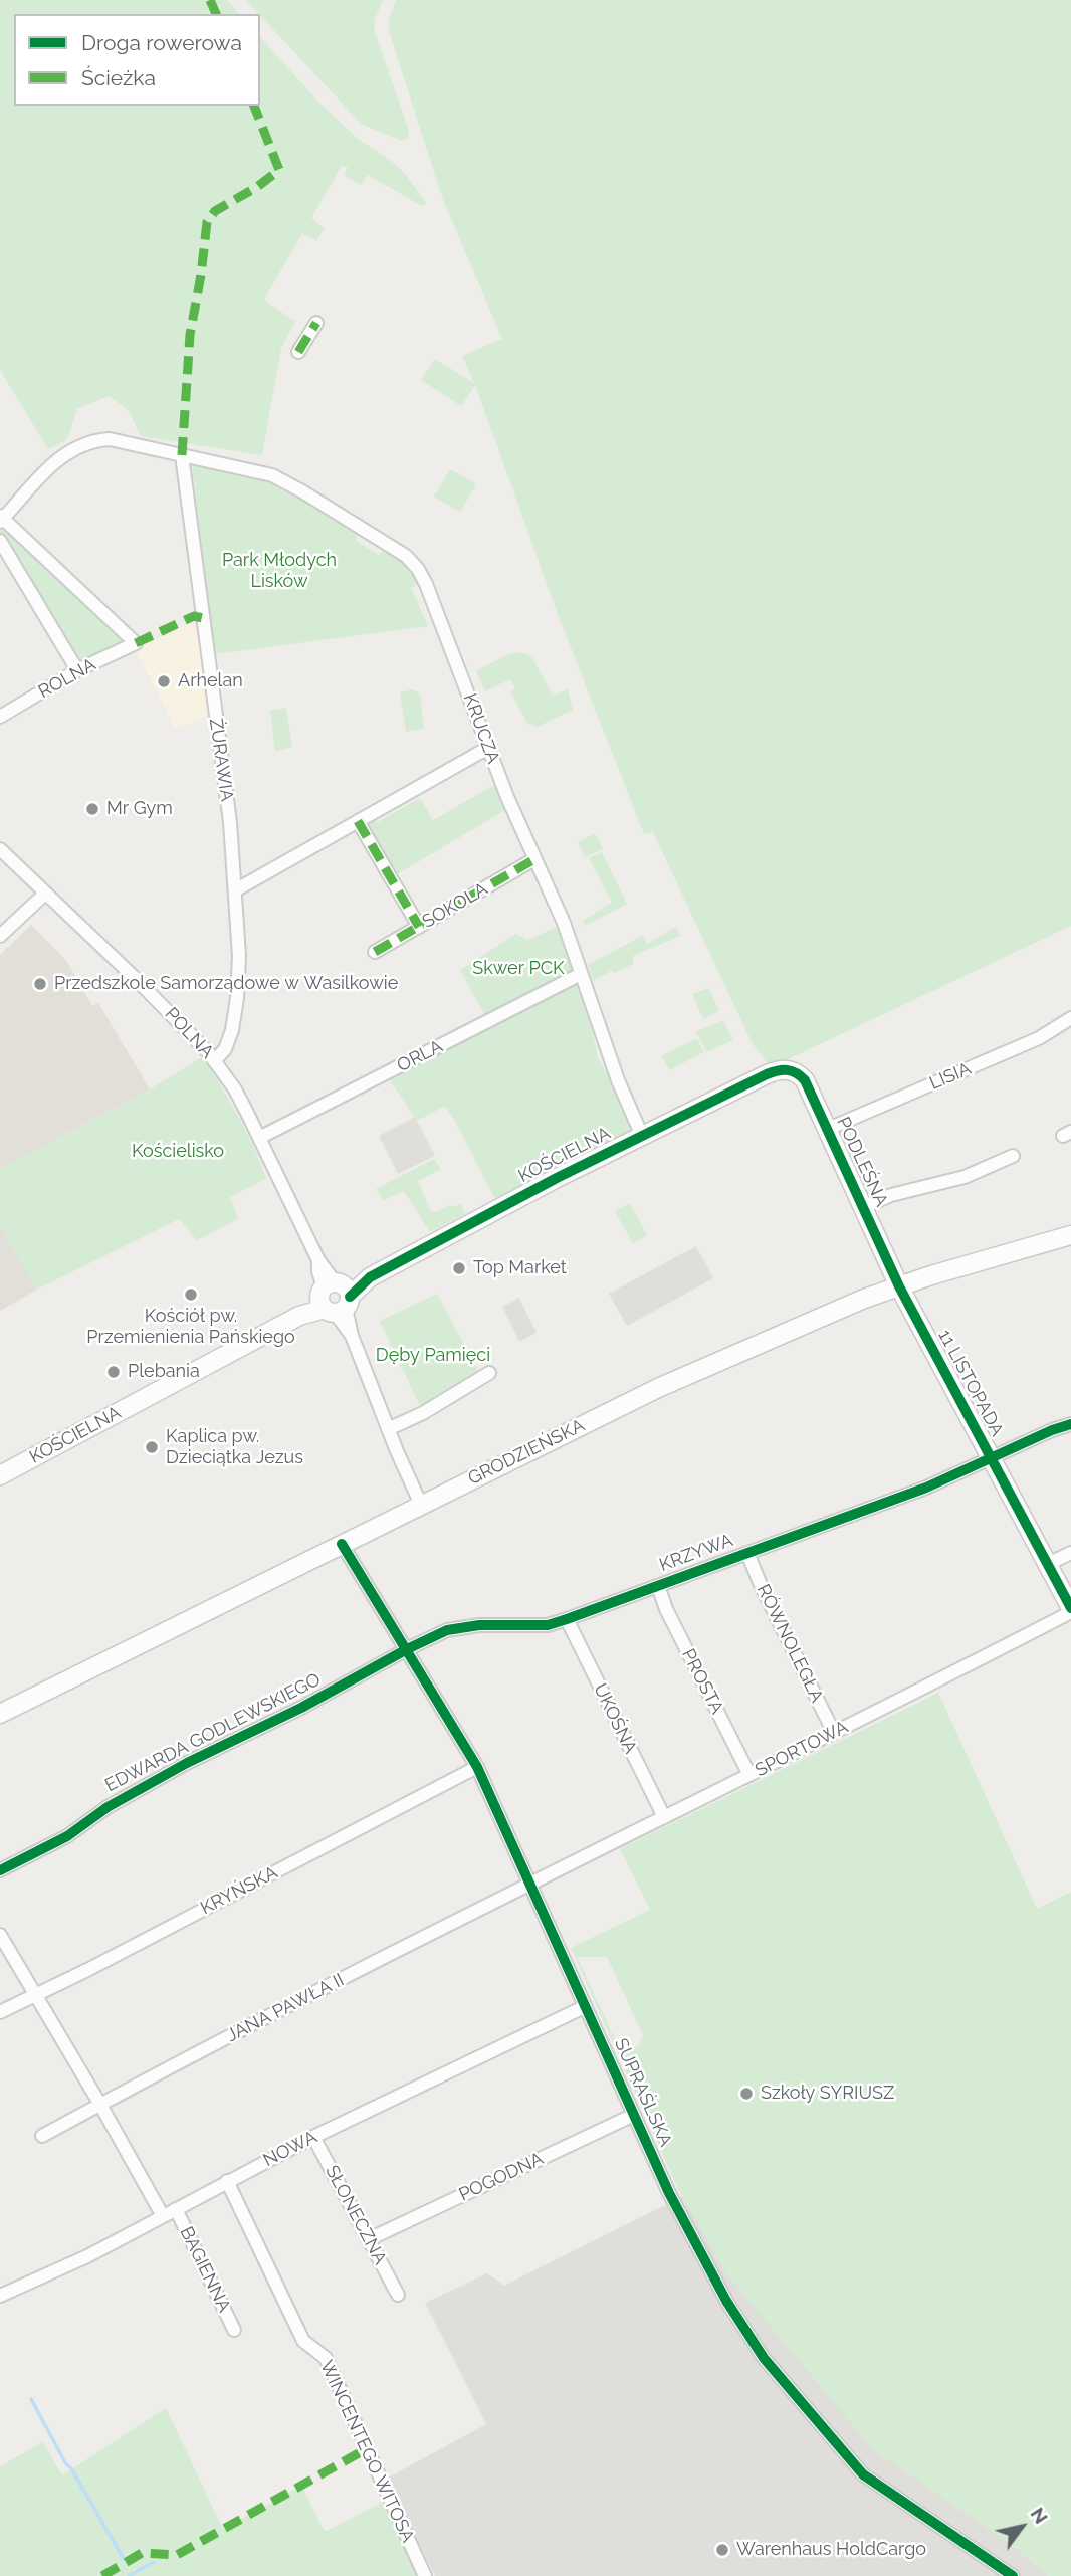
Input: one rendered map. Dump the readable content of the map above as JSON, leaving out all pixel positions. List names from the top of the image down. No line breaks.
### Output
{"streets":{"street":["ROLNA","KRUCZA","ŻURAWIA","SOKOLA","POLNA","ORLA","LISIA","KOŚCIELNA","PODLEŚNA","11 LISTOPADA","GRODZIEŃSKA","KRZYWA","RÓWNOLEGŁA","PROSTA","UKOŚNA","EDWARDA GODLEWSKIEGO","SPORTOWA","KRYŃSKA","JANA PAWŁA II","SUPRAŚLSKA","NOWA","POGODNA","SŁONECZNA","BAGIENNA","WINCENTEGO WITOSA"]},"crossings":[["ROLNA","KRUCZA"],["KRUCZA","ŻURAWIA"],["KRUCZA","SOKOLA"],["KRUCZA","ORLA"],["KRUCZA","KOŚCIELNA"],["ŻURAWIA","POLNA"],["POLNA","ORLA"],["POLNA","KOŚCIELNA"],["POLNA","GRODZIEŃSKA"],["LISIA","PODLEŚNA"],["KOŚCIELNA","PODLEŚNA"],["PODLEŚNA","11 LISTOPADA"],["PODLEŚNA","GRODZIEŃSKA"],["11 LISTOPADA","GRODZIEŃSKA"],["11 LISTOPADA","KRZYWA"],["11 LISTOPADA","SPORTOWA"],["GRODZIEŃSKA","SUPRAŚLSKA"],["KRZYWA","RÓWNOLEGŁA"],["KRZYWA","PROSTA"],["KRZYWA","UKOŚNA"],["KRZYWA","EDWARDA GODLEWSKIEGO"],["KRZYWA","SUPRAŚLSKA"],["RÓWNOLEGŁA","SPORTOWA"],["PROSTA","SPORTOWA"],["UKOŚNA","SPORTOWA"],["EDWARDA GODLEWSKIEGO","SUPRAŚLSKA"],["SPORTOWA","JANA PAWŁA II"],["SPORTOWA","SUPRAŚLSKA"],["KRYŃSKA","SUPRAŚLSKA"],["JANA PAWŁA II","SUPRAŚLSKA"],["SUPRAŚLSKA","NOWA"],["SUPRAŚLSKA","POGODNA"],["NOWA","SŁONECZNA"],["NOWA","BAGIENNA"],["NOWA","WINCENTEGO WITOSA"],["POGODNA","SŁONECZNA"]],"parks":["Park Młodych Lisków","Skwer PCK","Kościelisko","Dęby Pamięci"],"places":["Arhelan","Mr Gym","Przedszkole Samorządowe w Wasilkowie","Top Market","Kościół pw. Przemienienia Pańskiego","Plebania","Kaplica pw. Dzieciątka Jezus","Szkoły SYRIUSZ","Warenhaus HoldCargo"],"legend":["Droga rowerowa","Ścieżka"],"north":"top right"}
